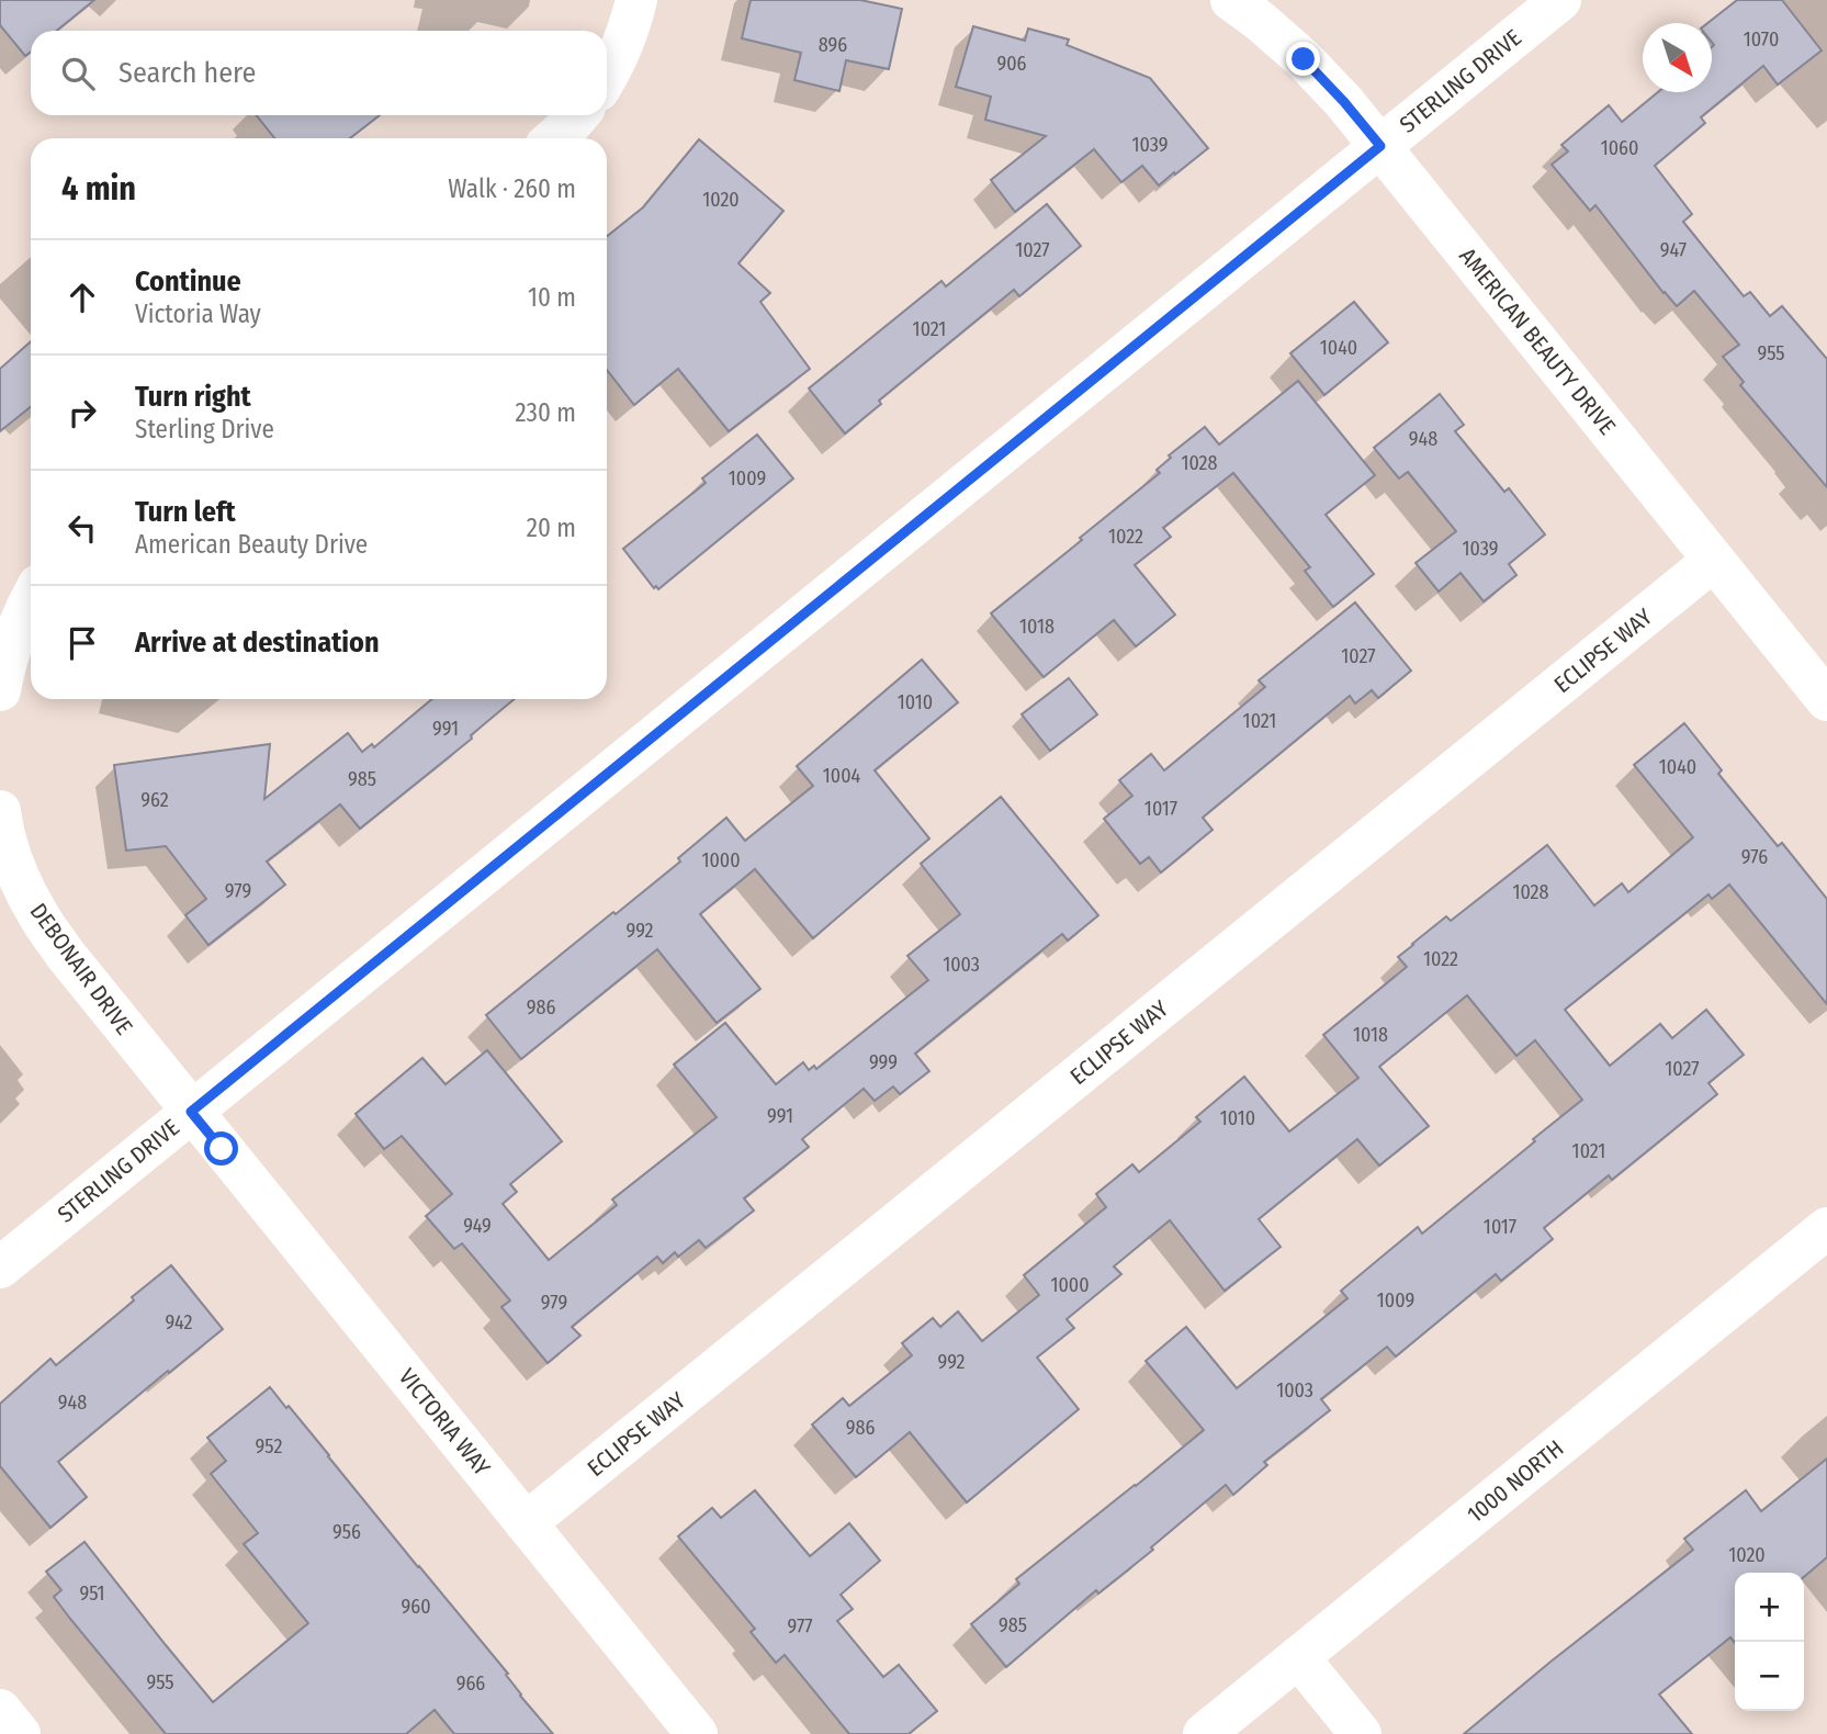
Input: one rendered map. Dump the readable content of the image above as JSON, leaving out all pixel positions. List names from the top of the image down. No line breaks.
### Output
{"streets":{"street":["STERLING DRIVE","AMERICAN BEAUTY DRIVE","ECLIPSE WAY","DEBONAIR DRIVE","VICTORIA WAY","1000 NORTH"]},"crossings":[["STERLING DRIVE","AMERICAN BEAUTY DRIVE"],["STERLING DRIVE","DEBONAIR DRIVE"],["STERLING DRIVE","VICTORIA WAY"],["AMERICAN BEAUTY DRIVE","ECLIPSE WAY"],["ECLIPSE WAY","VICTORIA WAY"],["DEBONAIR DRIVE","VICTORIA WAY"]],"house_numbers":["1070","896","906","1039","1060","1020","1027","947","1021","1040","955","948","1028","1009","1022","1039","1018","1027","1010","1021","991","1040","1004","985","962","1017","976","1000","979","1028","992","1022","1003","986","1018","999","1027","991","1010","1021","949","1017","1000","1009","979","942","992","1003","948","986","952","956","1020","951","960","985","977","955","966"],"north":"bottom right","page":{"search":"Search here","heading":["4 min","Walk · 260 m"],"list":[["Continue","Victoria Way","10 m"],["Turn right","Sterling Drive","230 m"],["Turn left","American Beauty Drive","20 m"],"Arrive at destination"],"map_buttons":["+","−"]}}
